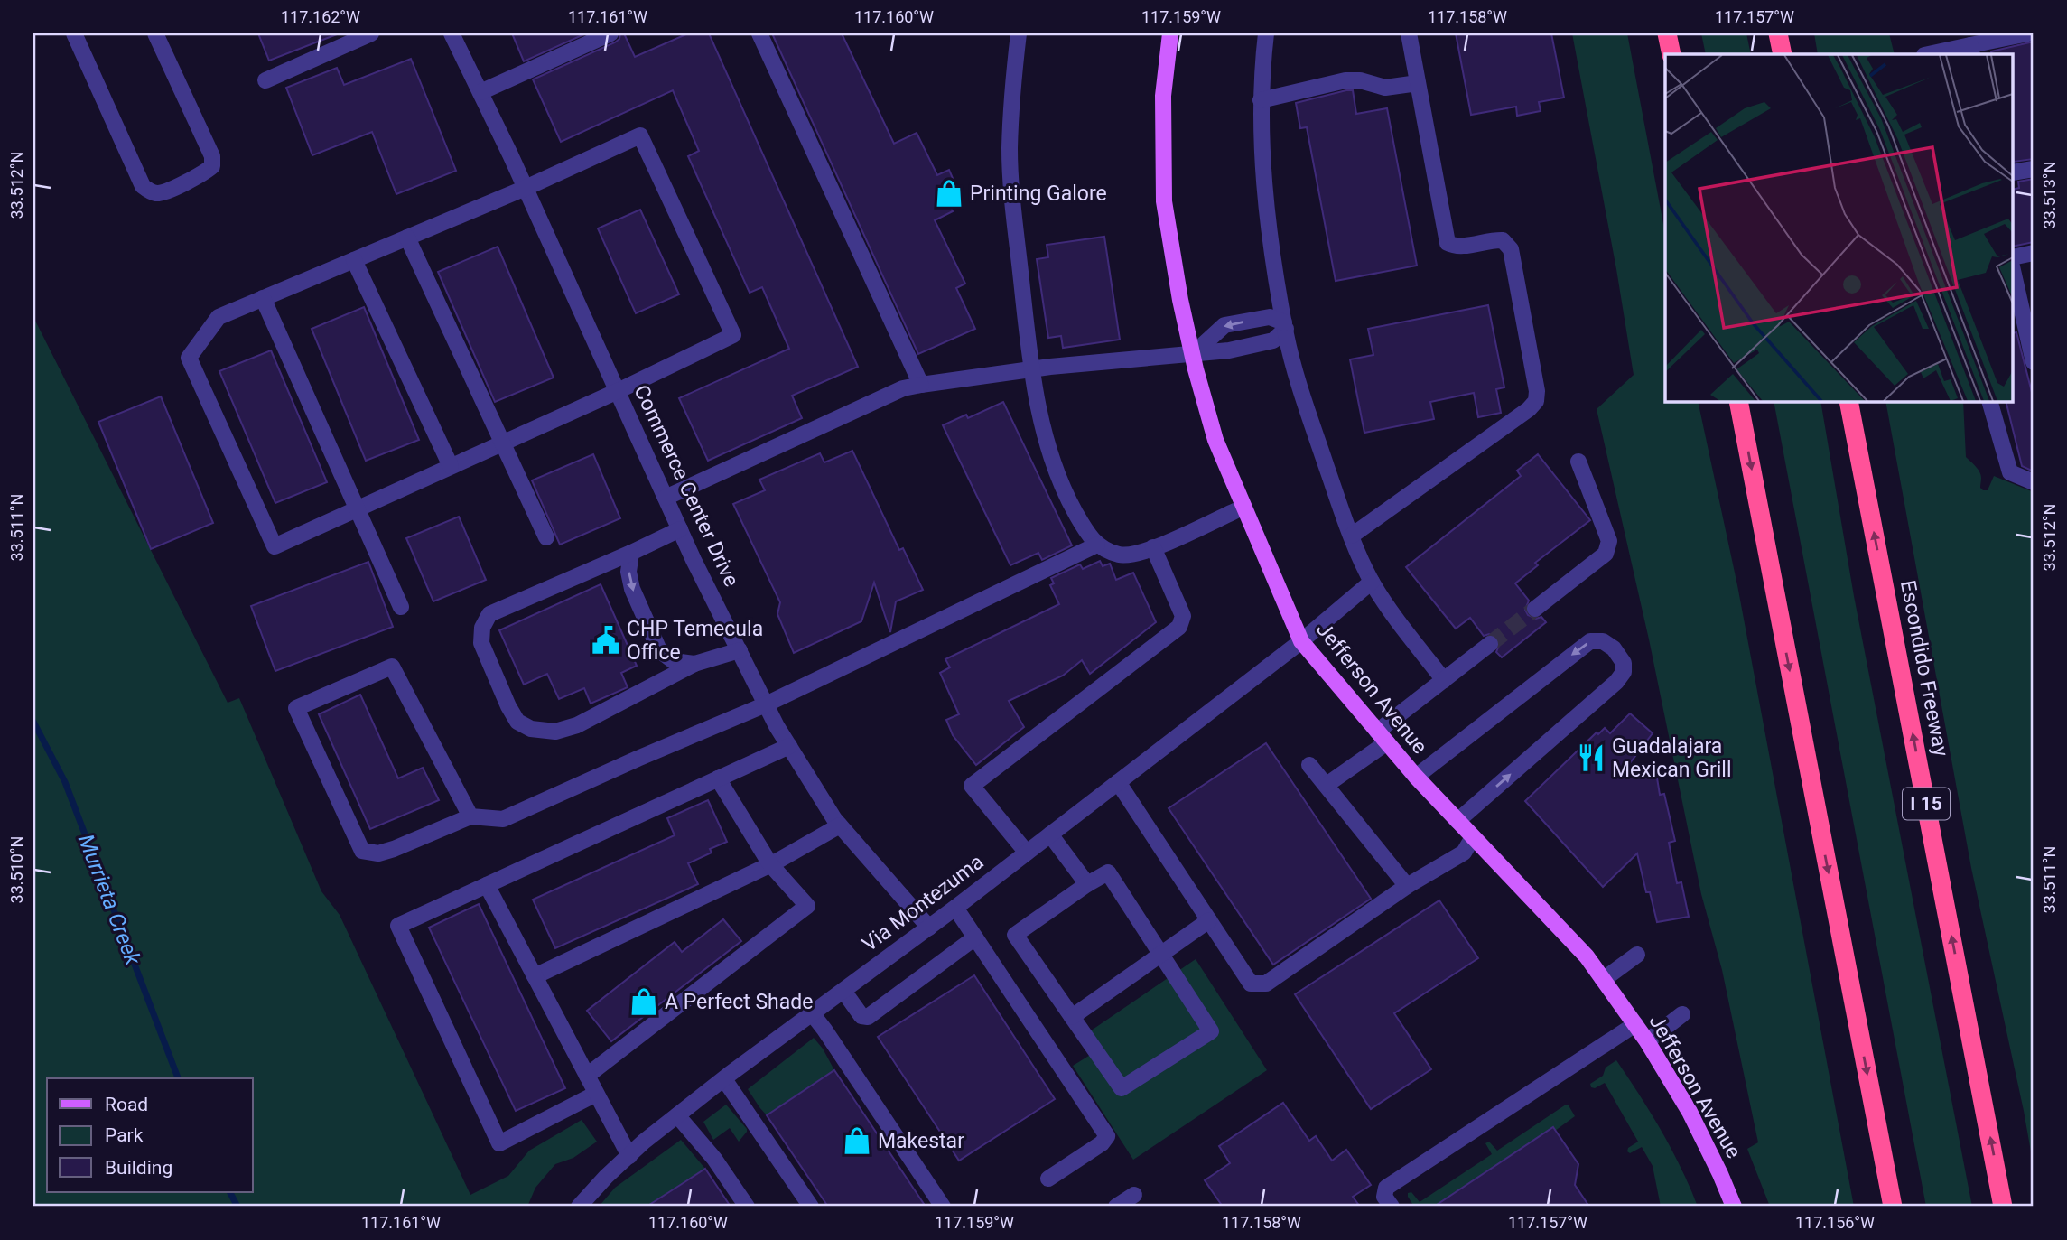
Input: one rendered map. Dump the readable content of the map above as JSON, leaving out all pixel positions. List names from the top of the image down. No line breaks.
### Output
{"streets":{"highway":["Escondido Freeway","I 15"],"main road":["Jefferson Avenue"],"street":["Commerce Center Drive","Via Montezuma"]},"crossings":[["Commerce Center Drive","Via Montezuma"],["Jefferson Avenue","Via Montezuma"]],"water":["Murrieta Creek"],"places":{"shop":["Printing Galore","A Perfect Shade","Makestar"],"public building":["CHP Temecula Office"],"restaurant":["Guadalajara Mexican Grill"]},"legend":["Road","Park","Building"],"coordinates":["117.162°W","117.161°W","117.160°W","117.159°W","117.158°W","117.157°W","33.512°N","33.513°N","33.511°N","33.510°N","117.156°W"]}
